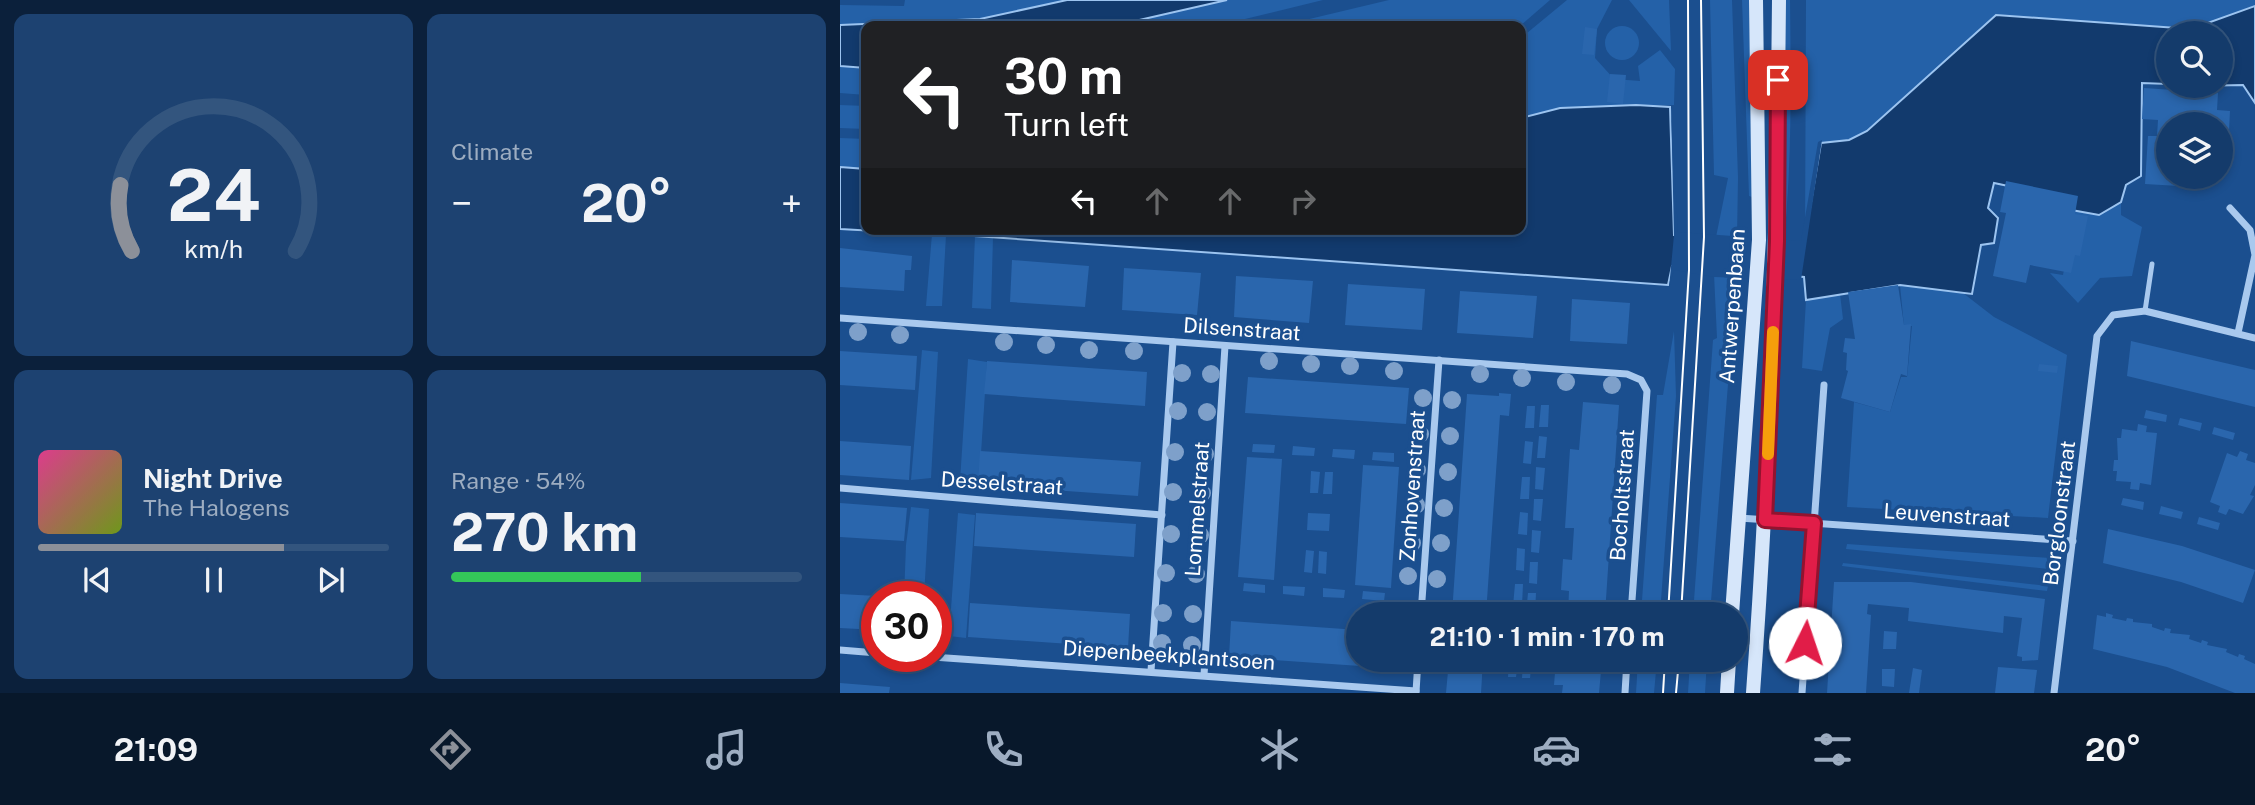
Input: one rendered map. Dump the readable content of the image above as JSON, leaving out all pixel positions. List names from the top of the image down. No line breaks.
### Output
{"streets":{"street":["Antwerpenbaan","Dilsenstraat","Desselstraat","Zonhovenstraat","Bocholtstraat","Lommelstraat","Borgloonstraat","Leuvenstraat","Diepenbeekplantsoen"]},"crossings":[["Antwerpenbaan","Leuvenstraat"],["Dilsenstraat","Zonhovenstraat"],["Dilsenstraat","Bocholtstraat"],["Dilsenstraat","Lommelstraat"],["Desselstraat","Lommelstraat"],["Lommelstraat","Diepenbeekplantsoen"],["Borgloonstraat","Leuvenstraat"]],"page":{"tile":["Climate",["Range · 54%","270 km"]],"turn":["30 m","Turn left"],"heat":["−","20°","+"],"song":["Night Drive","The Halogens"],"limit":"30","trip":"21:10 · 1 min · 170 m","tabs":["21:09","20°"],"gauge":["24","km/h"]}}
